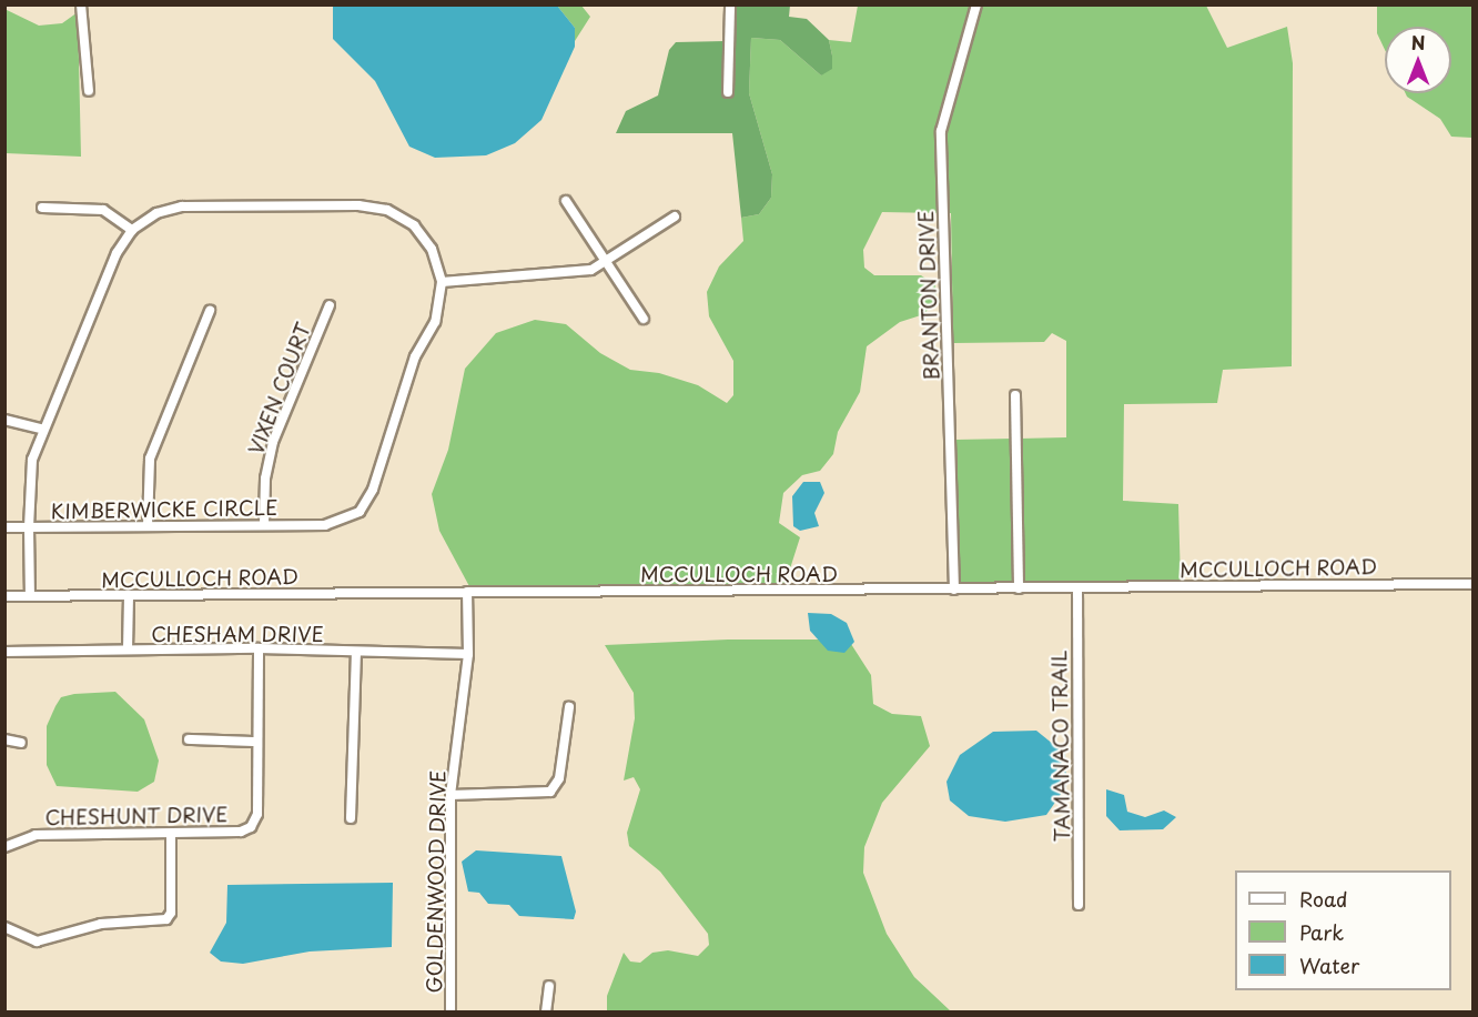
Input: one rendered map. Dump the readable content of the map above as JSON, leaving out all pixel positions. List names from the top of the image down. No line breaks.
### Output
{"streets":{"street":["BRANTON DRIVE","VIXEN COURT","KIMBERWICKE CIRCLE","MCCULLOCH ROAD","CHESHAM DRIVE","TAMANACO TRAIL","CHESHUNT DRIVE","GOLDENWOOD DRIVE"]},"crossings":[["BRANTON DRIVE","MCCULLOCH ROAD"],["VIXEN COURT","KIMBERWICKE CIRCLE"],["MCCULLOCH ROAD","TAMANACO TRAIL"],["MCCULLOCH ROAD","GOLDENWOOD DRIVE"],["CHESHAM DRIVE","CHESHUNT DRIVE"],["CHESHAM DRIVE","GOLDENWOOD DRIVE"]],"legend":["Road","Park","Water"],"north":"top"}
